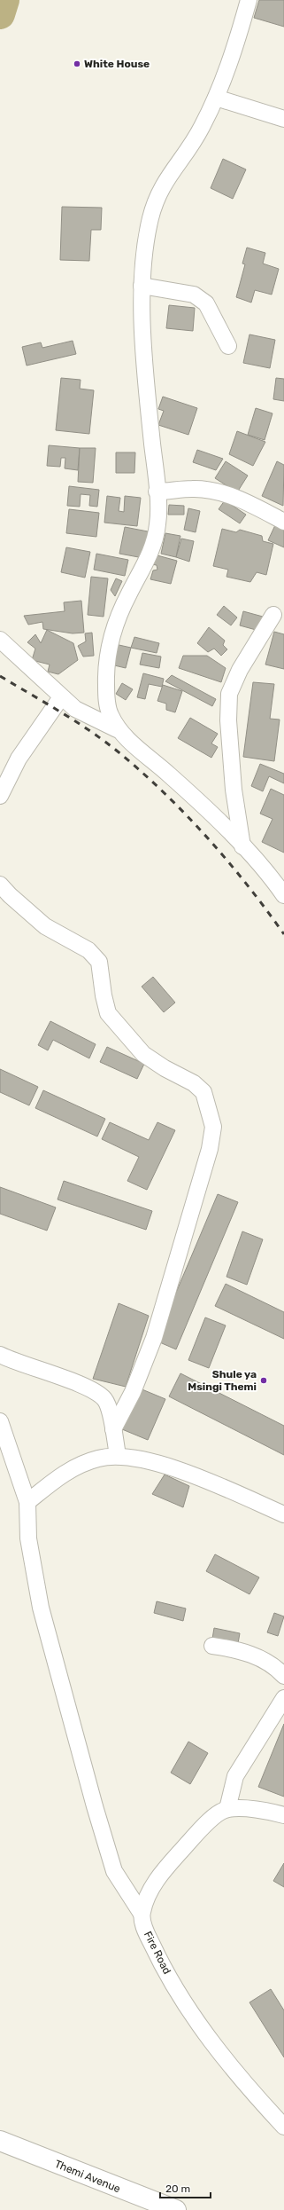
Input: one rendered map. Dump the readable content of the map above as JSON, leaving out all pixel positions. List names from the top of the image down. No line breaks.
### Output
{"streets":{"street":["Fire Road","Themi Avenue"]},"places":["White House","Shule ya Msingi Themi"],"scale_bar":"20 m"}
